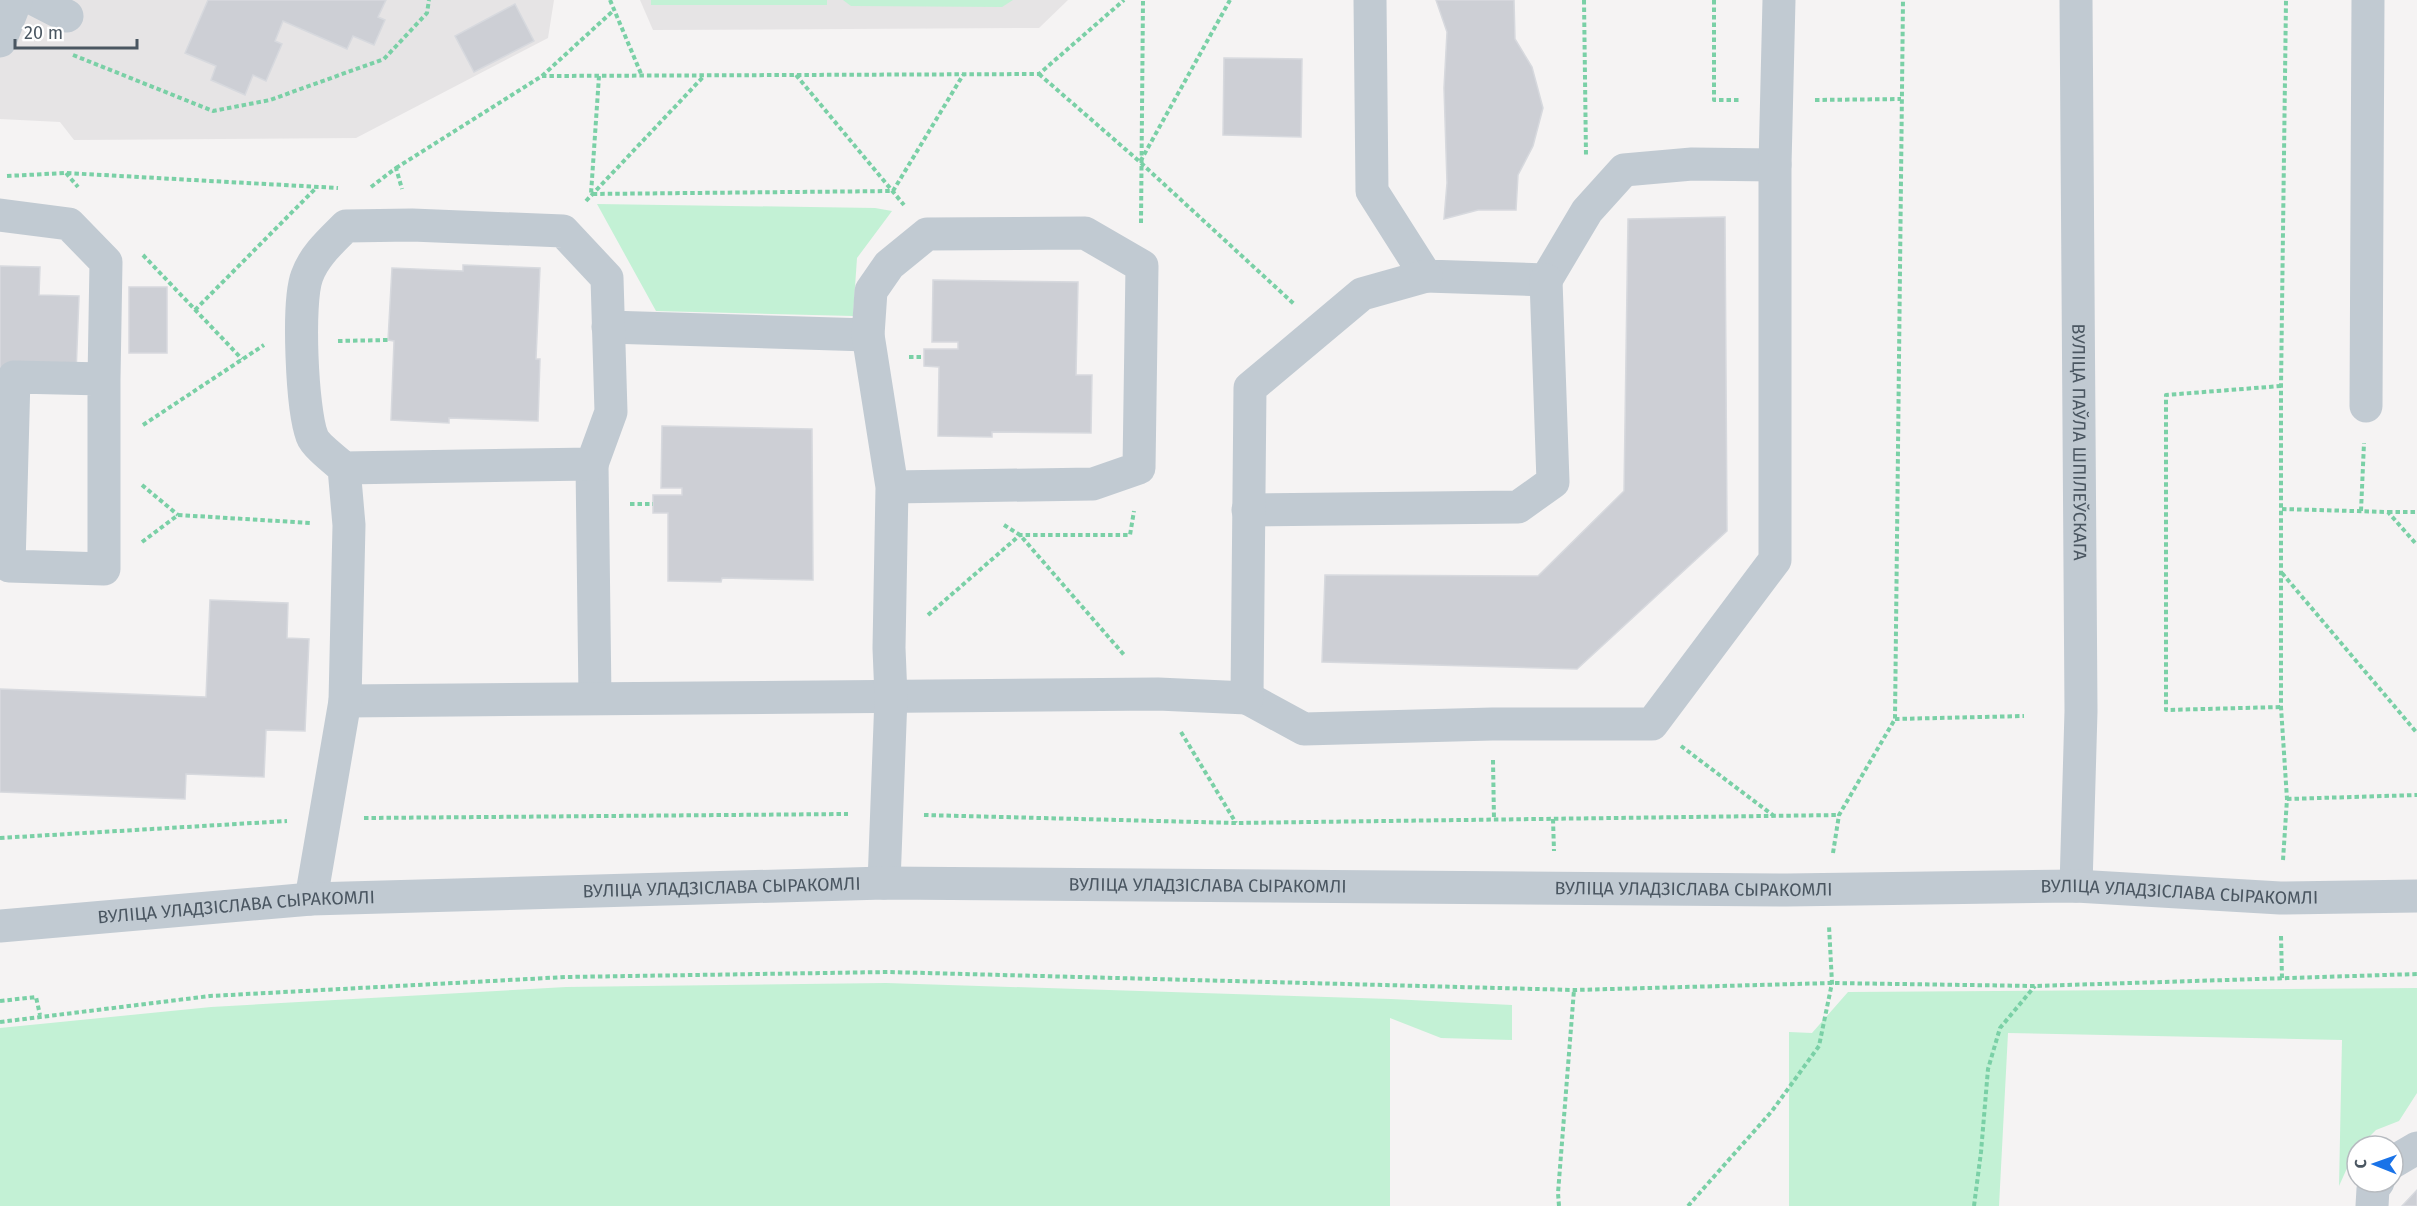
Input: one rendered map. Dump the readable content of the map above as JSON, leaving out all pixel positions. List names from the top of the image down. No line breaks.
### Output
{"streets":{"street":["ВУЛІЦА ПАЎЛА ШПІЛЕЎСКАГА","ВУЛІЦА УЛАДЗІСЛАВА СЫРАКОМЛІ"]},"crossings":[["ВУЛІЦА ПАЎЛА ШПІЛЕЎСКАГА","ВУЛІЦА УЛАДЗІСЛАВА СЫРАКОМЛІ"]],"scale_bar":"20 m","north":"left"}
